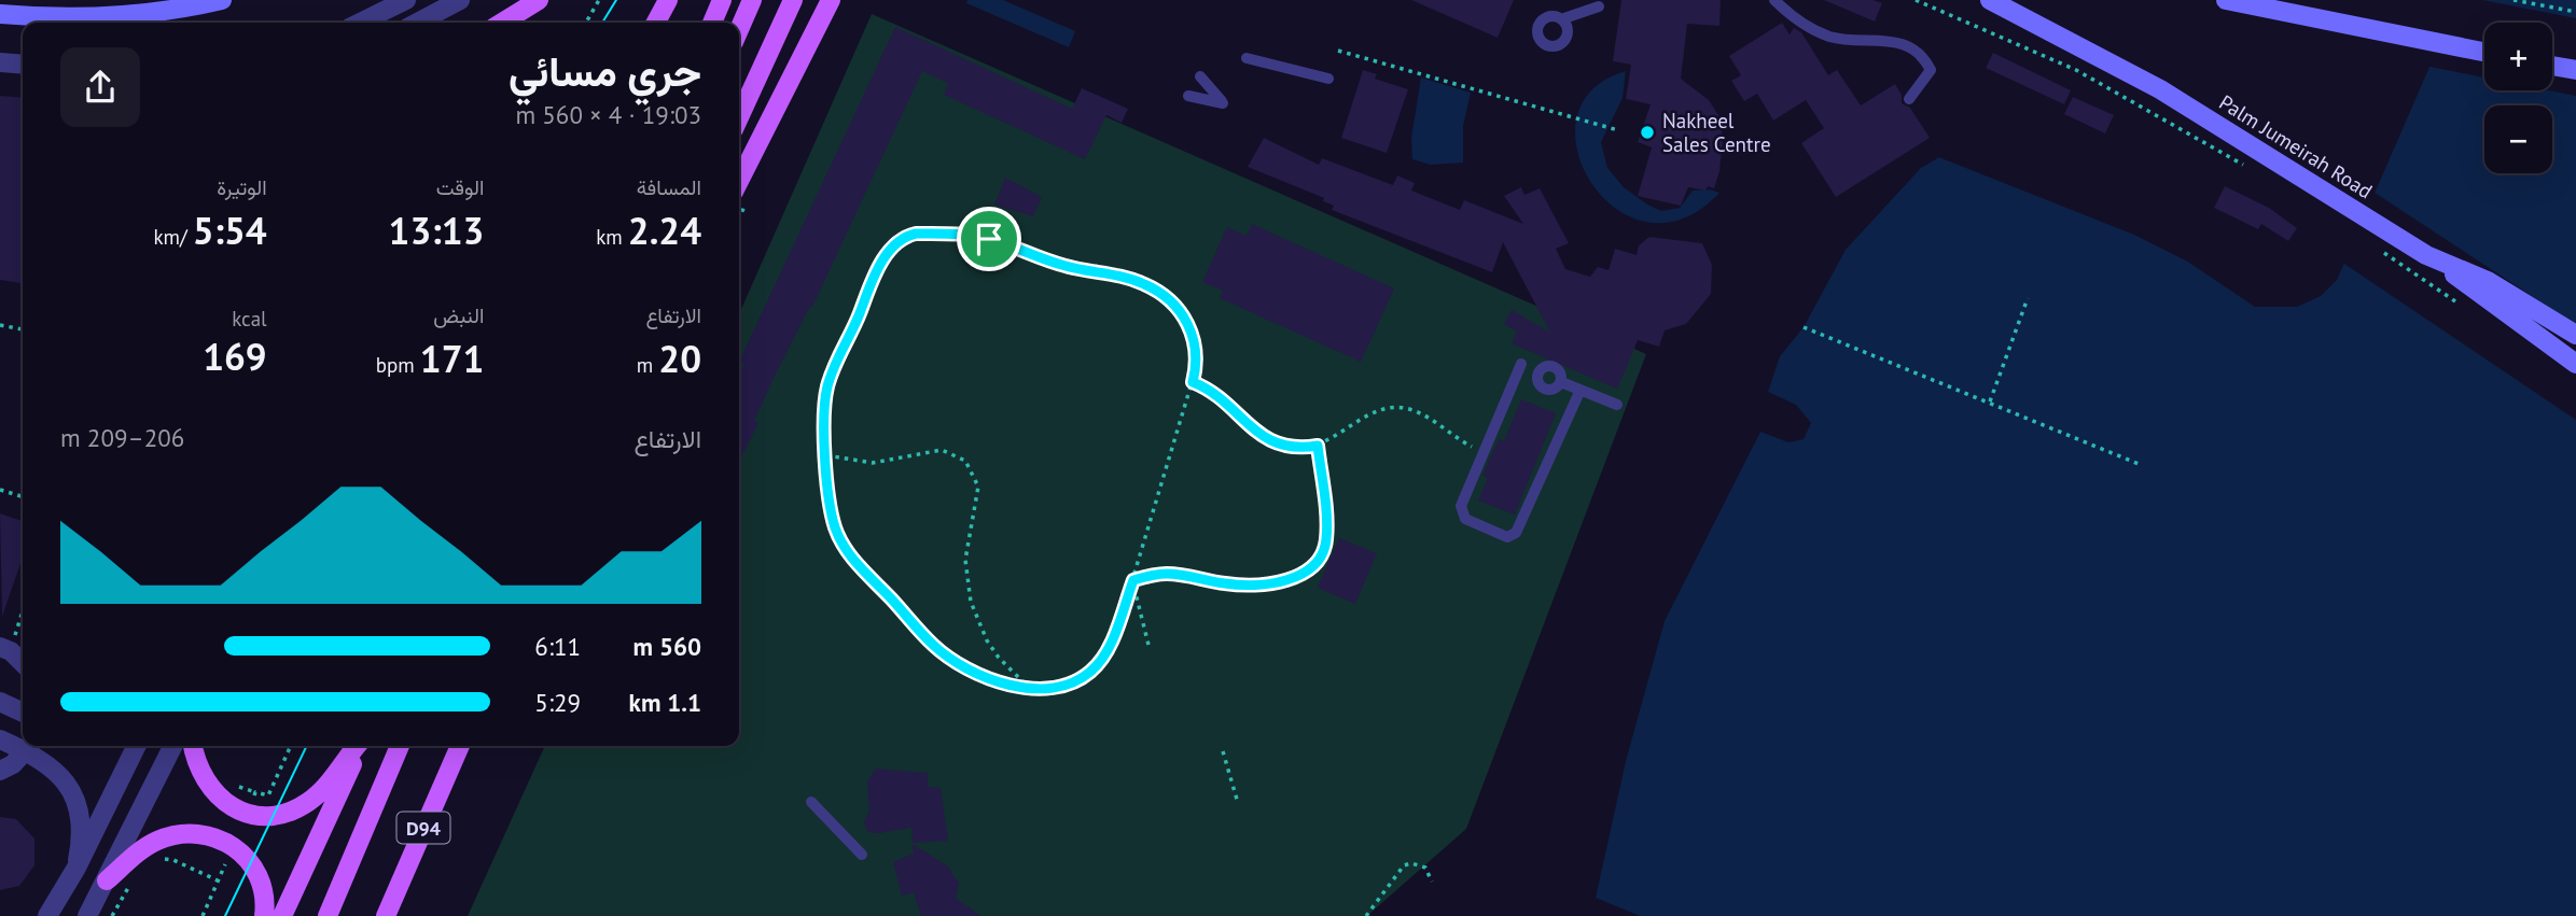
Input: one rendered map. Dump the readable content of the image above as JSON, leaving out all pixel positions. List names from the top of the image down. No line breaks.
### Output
{"streets":{"main road":["Palm Jumeirah Road","D94"]},"places":["Nakheel Sales Centre"],"page":{"map_buttons":["+","−"],"heading":["جري مسائي","19:03 · 4 × 560 m"],"stats":[["المسافة","2.24 km"],["الوقت","13:13"],["الوتيرة","5:54 /km"],["الارتفاع","20 m"],["النبض","171 bpm"],["kcal","169"]],"chart":["الارتفاع","206–209 m"],"list":[{"name":"560 m","note":"6:11"},{"name":"1.1 km","note":"5:29"}]}}
